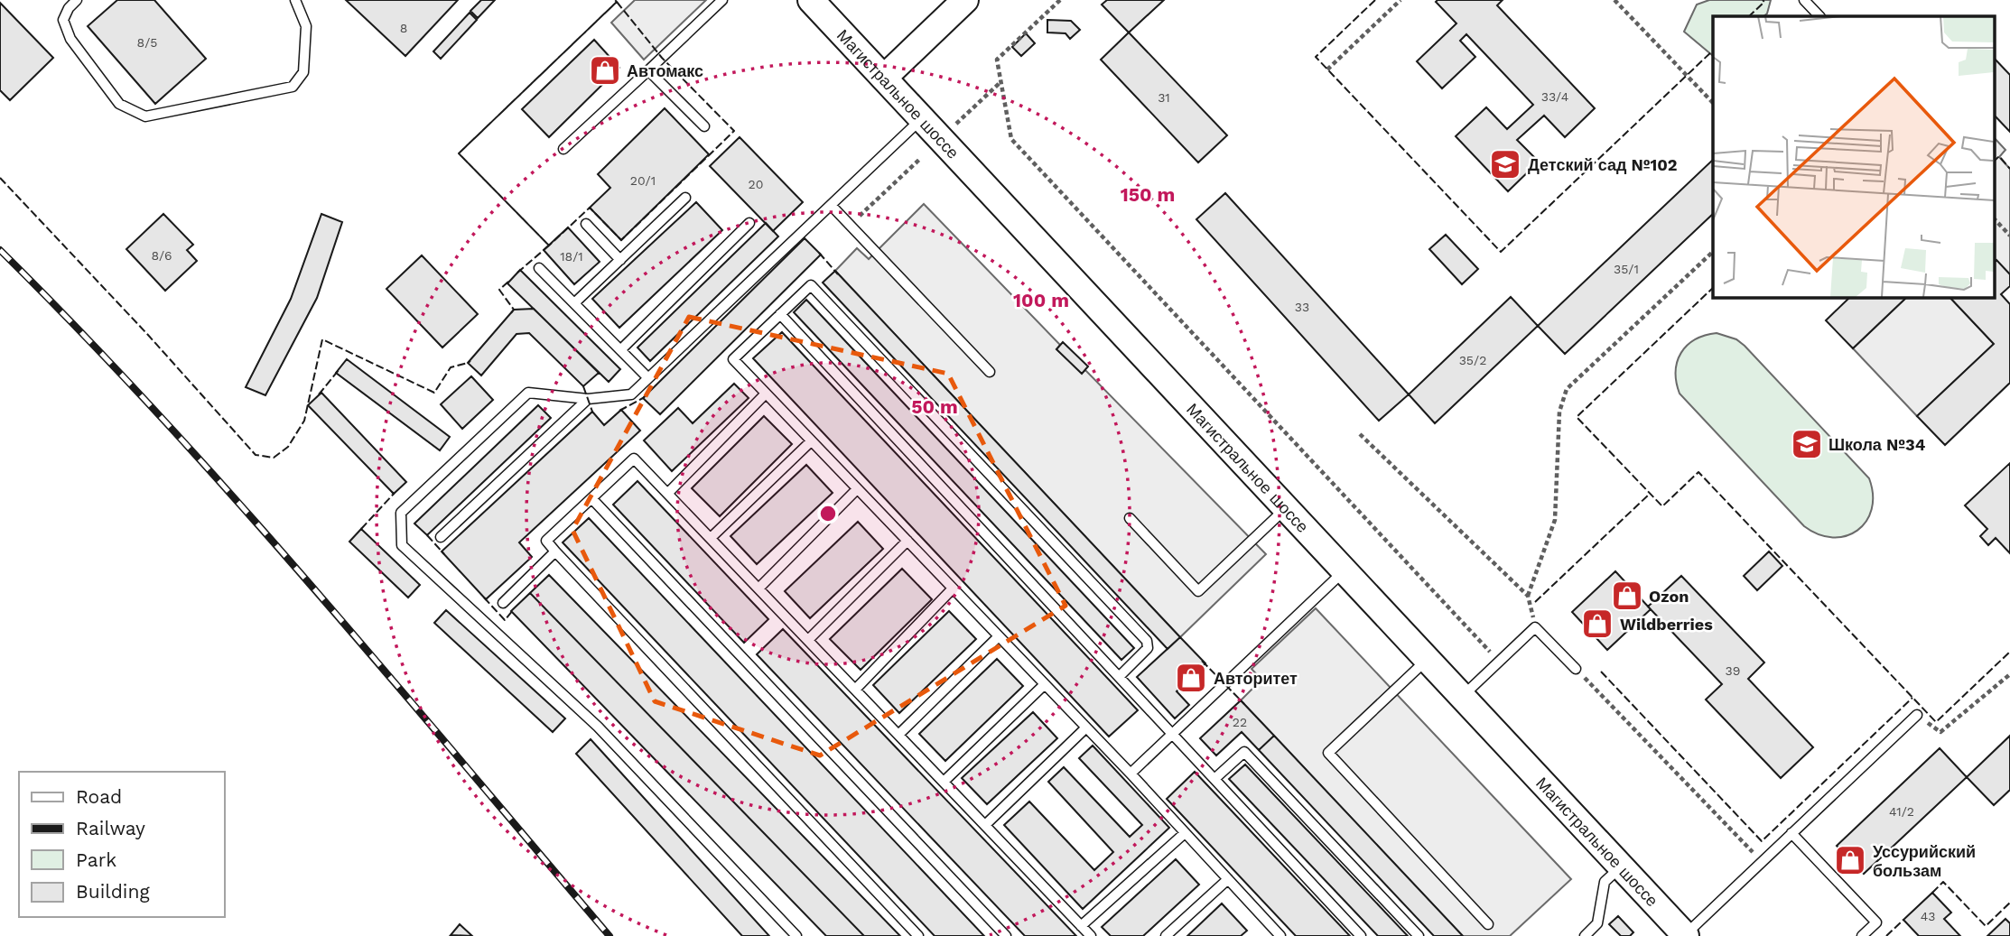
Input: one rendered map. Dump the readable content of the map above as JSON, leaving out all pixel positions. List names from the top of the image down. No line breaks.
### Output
{"streets":{"main road":["Магистральное шоссе"]},"places":{"shop":["Автомакс","Ozon","Wildberries","Авторитет","Уссурийский бользам"],"school or university":["Детский сад №102","Школа №34"]},"house_numbers":["8","8/5","33/4","31","20/1","20","8/6","18/1","35/1","33","35/2","39","22","41/2","43"],"legend":["Road","Railway","Park","Building"],"rings":["150 m","100 m","50 m"]}
